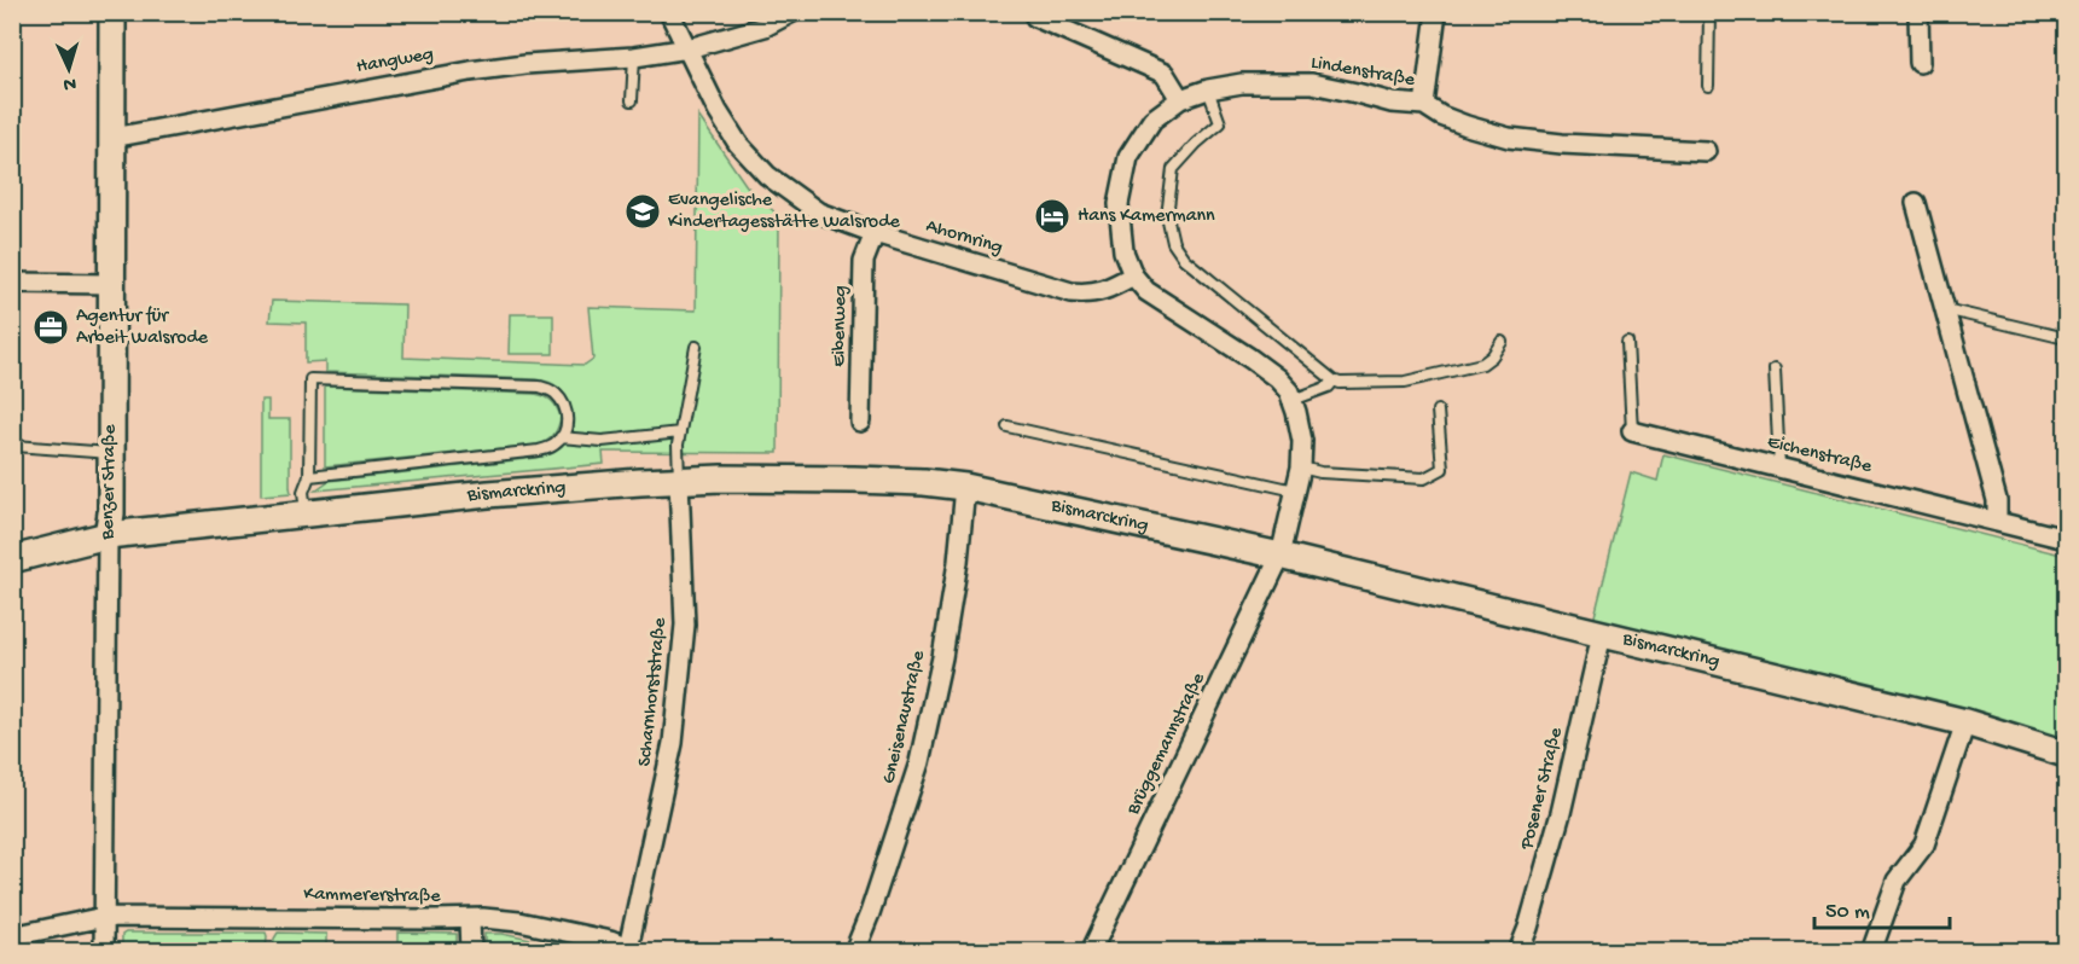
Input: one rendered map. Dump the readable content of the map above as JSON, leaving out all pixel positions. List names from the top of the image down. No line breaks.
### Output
{"streets":{"street":["Hangweg","Lindenstraße","Ahornring","Eibenweg","Eichenstraße","Benzer Straße","Bismarckring","Scharnhorststraße","Gneisenaustraße","Brüggemannstraße","Posener Straße","Kammererstraße"]},"crossings":[["Hangweg","Ahornring"],["Hangweg","Benzer Straße"],["Lindenstraße","Ahornring"],["Ahornring","Eibenweg"],["Benzer Straße","Bismarckring"],["Benzer Straße","Kammererstraße"],["Bismarckring","Scharnhorststraße"],["Bismarckring","Gneisenaustraße"],["Bismarckring","Brüggemannstraße"],["Bismarckring","Posener Straße"],["Scharnhorststraße","Kammererstraße"]],"places":{"school or university":["Evangelische Kindertagesstätte Walsrode"],"hotel":["Hans Kamermann"],"office":["Agentur für Arbeit Walsrode"]},"scale_bar":"50 m","north":"bottom"}
